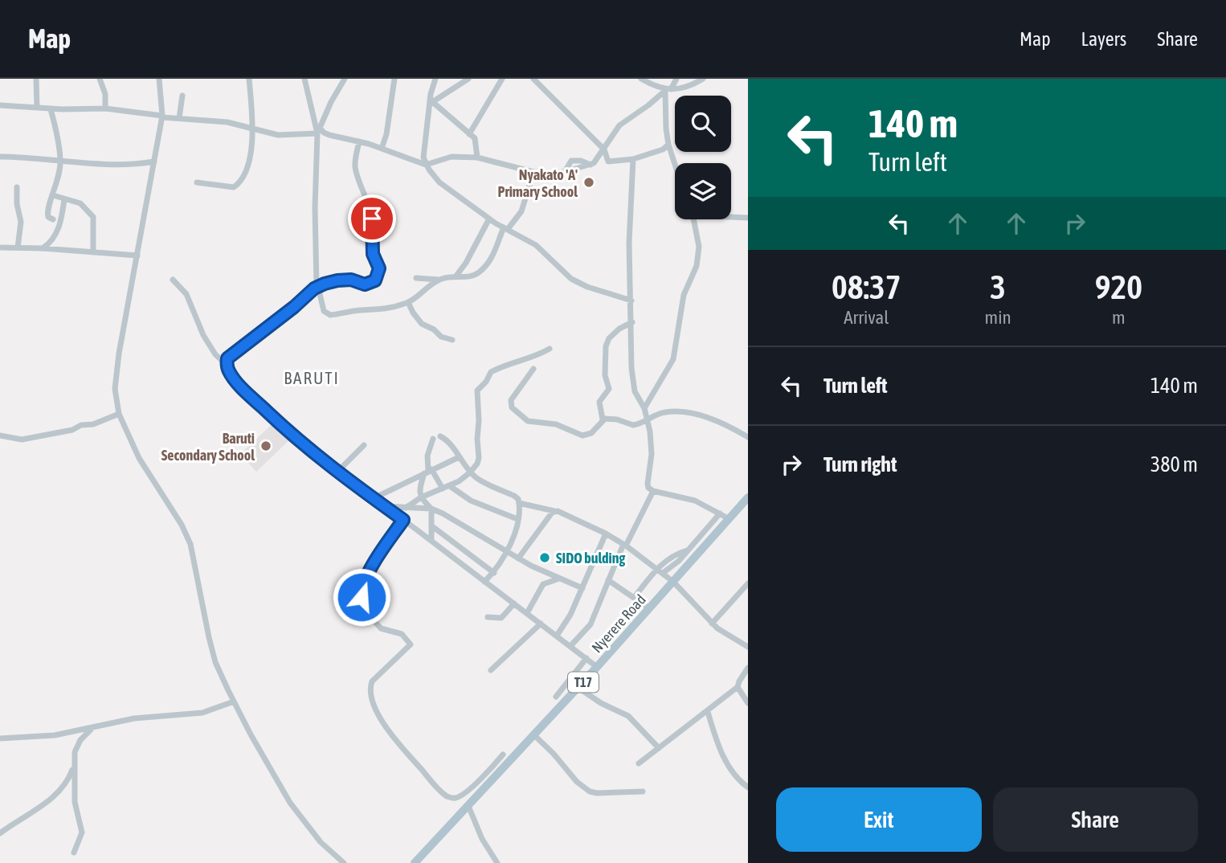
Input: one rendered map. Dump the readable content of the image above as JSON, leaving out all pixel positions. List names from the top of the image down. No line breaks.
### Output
{"streets":{"main road":["Nyerere Road","T17"]},"districts":["BARUTI"],"places":["Nyakato 'A' Primary School","Baruti Secondary School","SIDO bulding"],"page":{"header":"Map","nav":["Map","Layers","Share"],"turn":["140 m","Turn left"],"eta":["08:37","Arrival","3","min","920","m"],"list":[{"name":"Turn left","value":"140 m"},{"name":"Turn right","value":"380 m"}],"buttons":["Exit","Share"]}}
